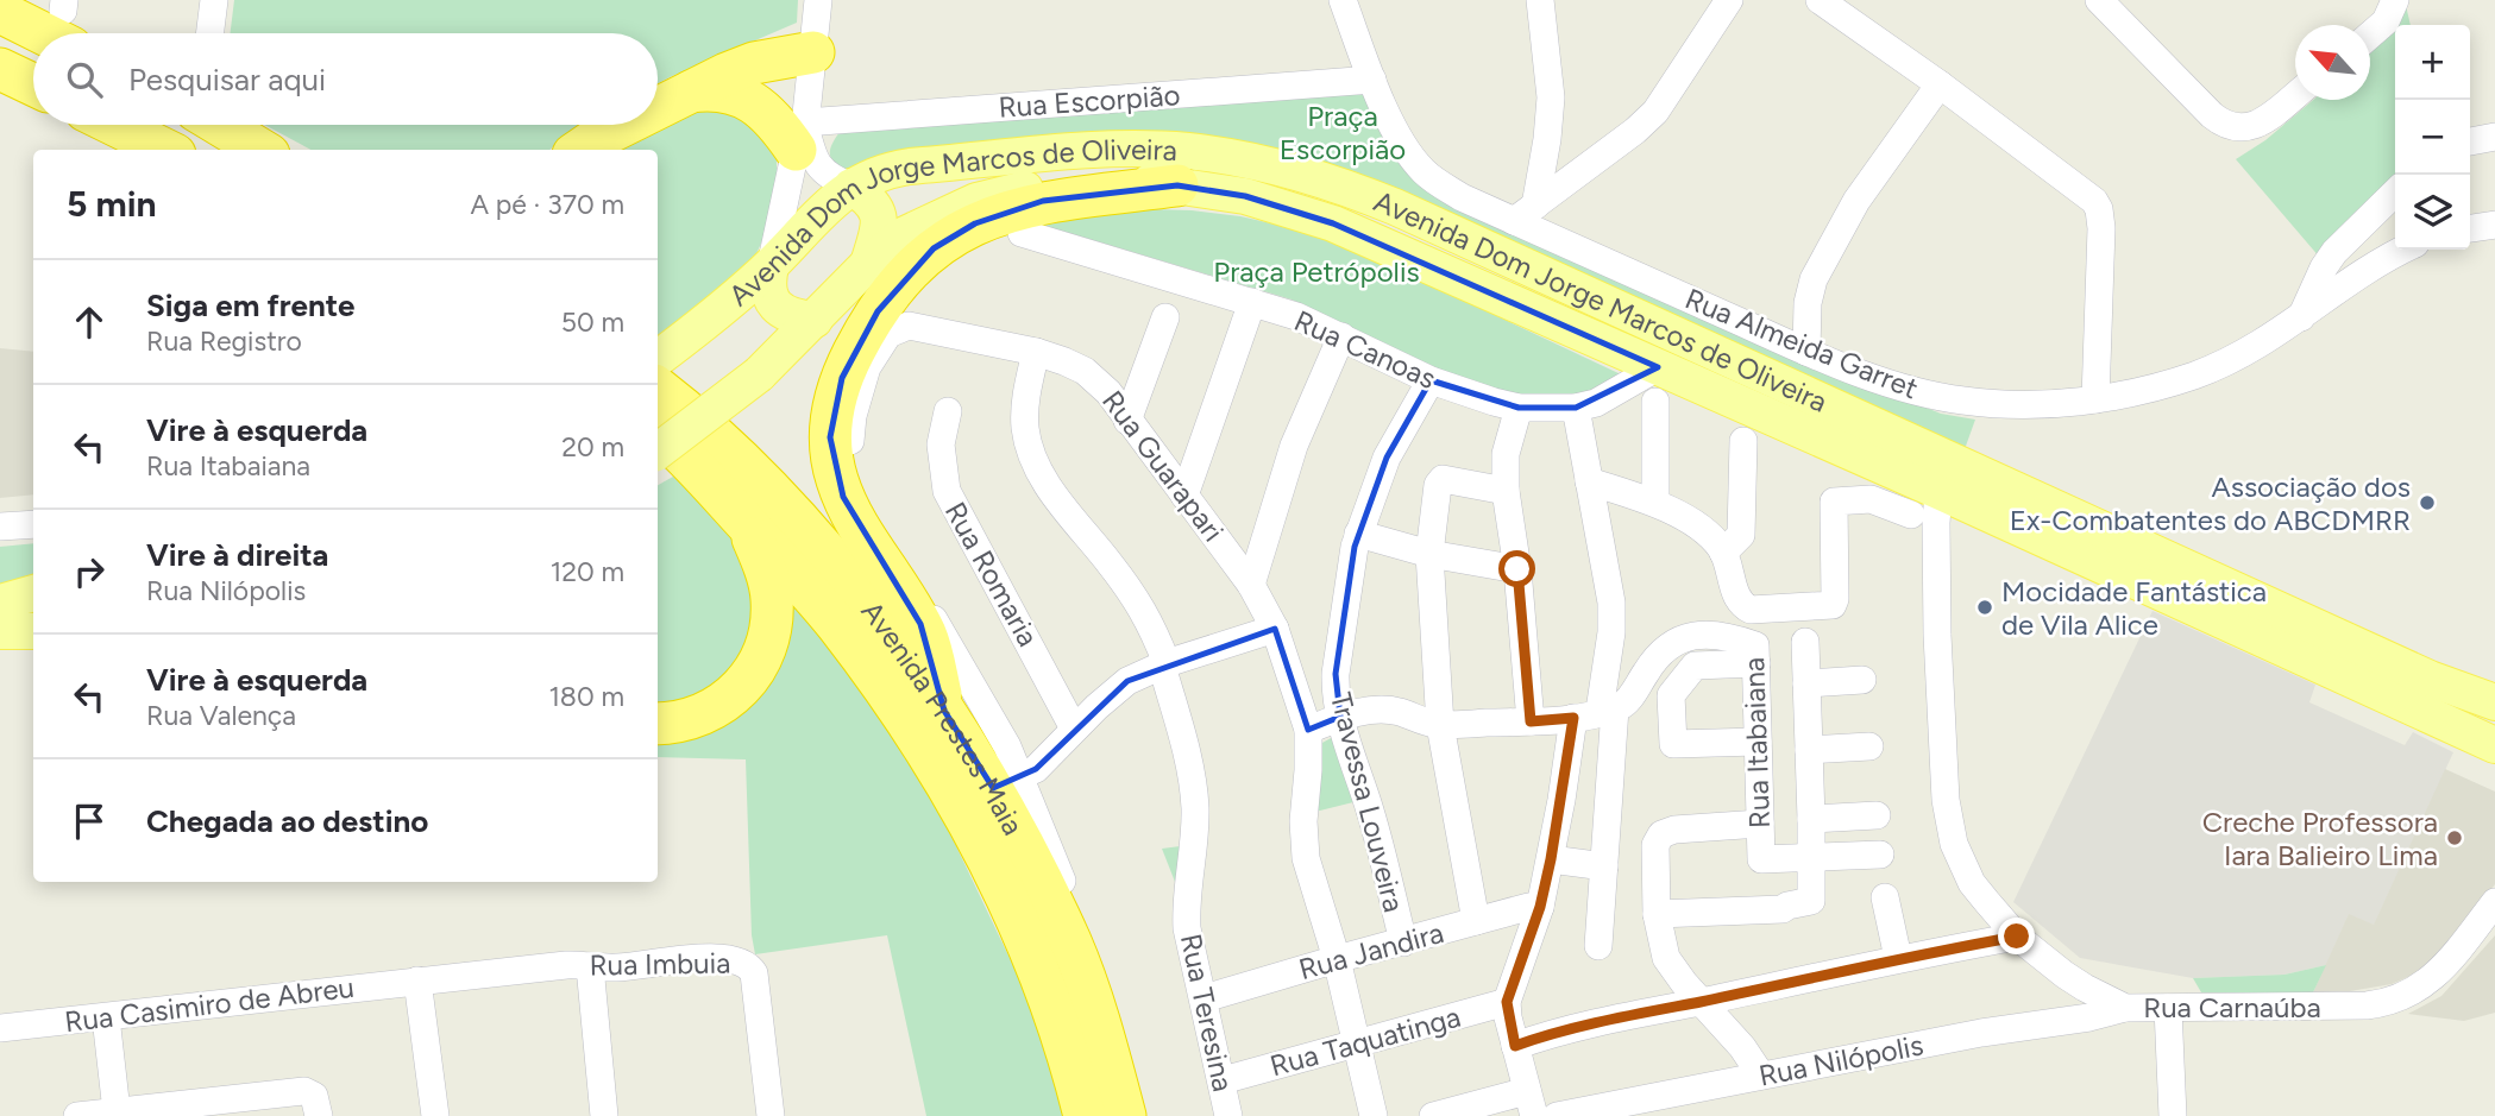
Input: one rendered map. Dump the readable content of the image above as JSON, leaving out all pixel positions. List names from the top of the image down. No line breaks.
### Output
{"streets":{"highway":["Avenida Prestes Maia"],"main road":["Avenida Dom Jorge Marcos de Oliveira"],"street":["Rua Escorpião","Rua Almeida Garret","Rua Canoas","Rua Guarapari","Rua Romaria","Rua Itabaiana","Travessa Louveira","Rua Jandira","Rua Imbuia","Rua Casimiro de Abreu","Rua Carnaúba","Rua Teresina","Rua Taquatinga","Rua Nilópolis"]},"crossings":[["Rua Escorpião","Rua Almeida Garret"],["Avenida Dom Jorge Marcos de Oliveira","Rua Canoas"],["Avenida Dom Jorge Marcos de Oliveira","Rua Carnaúba"],["Rua Canoas","Travessa Louveira"],["Rua Guarapari","Avenida Prestes Maia"],["Rua Guarapari","Rua Jandira"],["Rua Guarapari","Rua Teresina"],["Rua Guarapari","Rua Taquatinga"],["Travessa Louveira","Rua Jandira"],["Rua Jandira","Rua Teresina"],["Rua Imbuia","Rua Casimiro de Abreu"],["Rua Carnaúba","Rua Nilópolis"],["Rua Teresina","Rua Taquatinga"]],"parks":["Praça Escorpião","Praça Petrópolis"],"places":["Associação dos Ex-Combatentes do ABCDMRR","Mocidade Fantástica de Vila Alice","Creche Professora Iara Balieiro Lima"],"north":"top left","page":{"map_buttons":["+","−"],"search":"Pesquisar aqui","heading":["5 min","A pé · 370 m"],"list":[["Siga em frente","Rua Registro","50 m"],["Vire à esquerda","Rua Itabaiana","20 m"],["Vire à direita","Rua Nilópolis","120 m"],["Vire à esquerda","Rua Valença","180 m"],"Chegada ao destino"]}}
